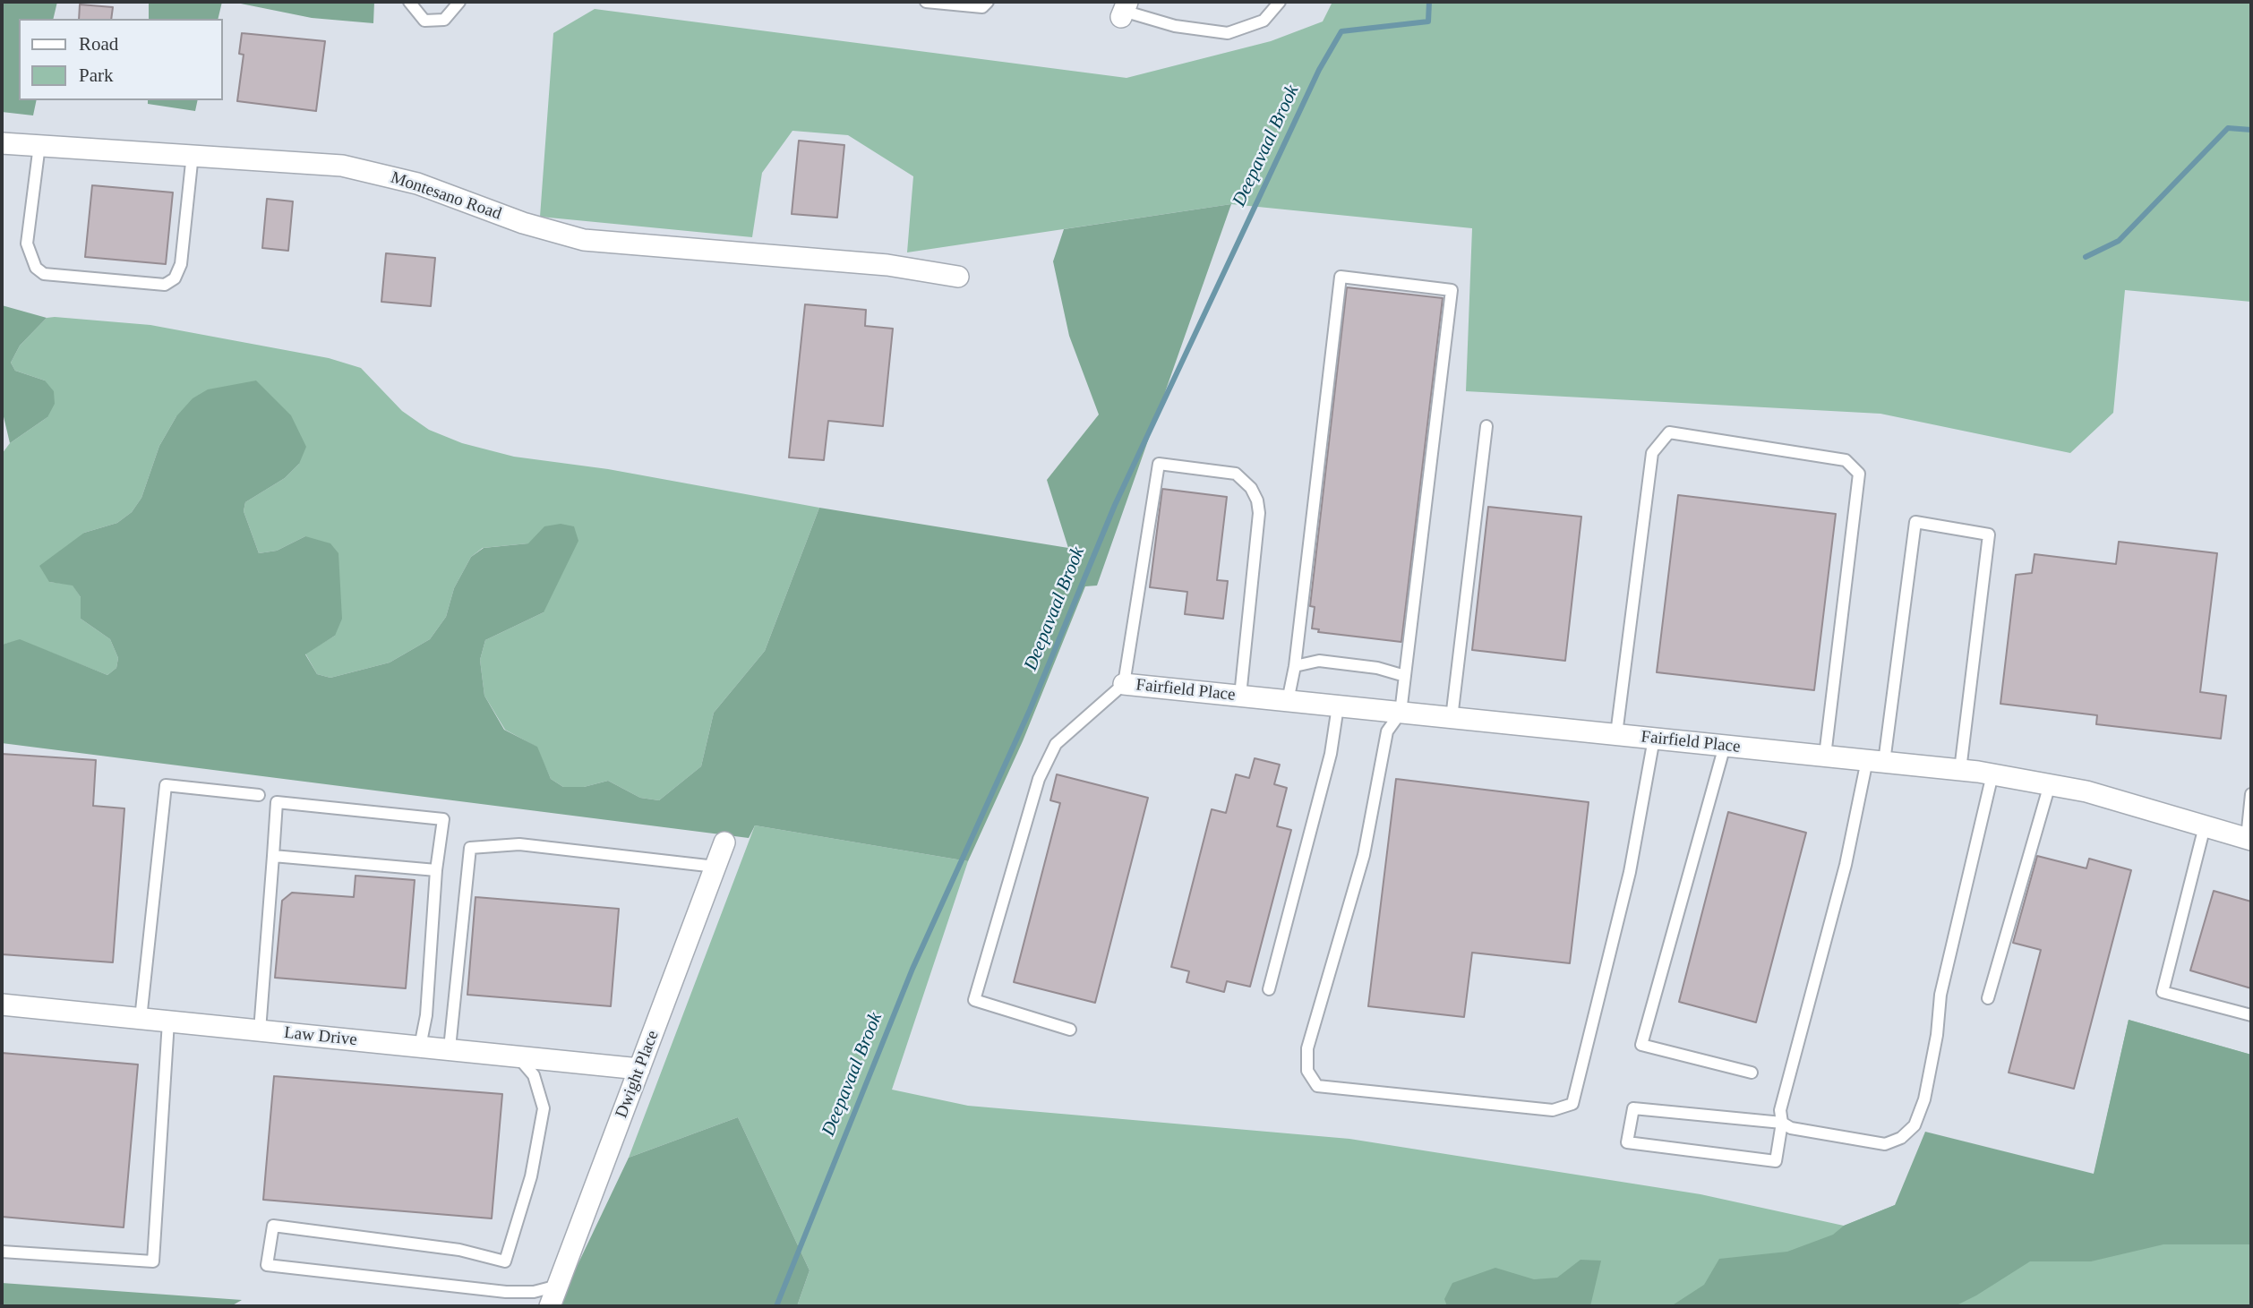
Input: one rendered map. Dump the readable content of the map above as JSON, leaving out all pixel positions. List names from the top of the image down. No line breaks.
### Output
{"streets":{"street":["Montesano Road","Fairfield Place","Law Drive","Dwight Place"]},"crossings":[["Law Drive","Dwight Place"]],"water":["Deepavaal Brook"],"legend":["Road","Park"]}
